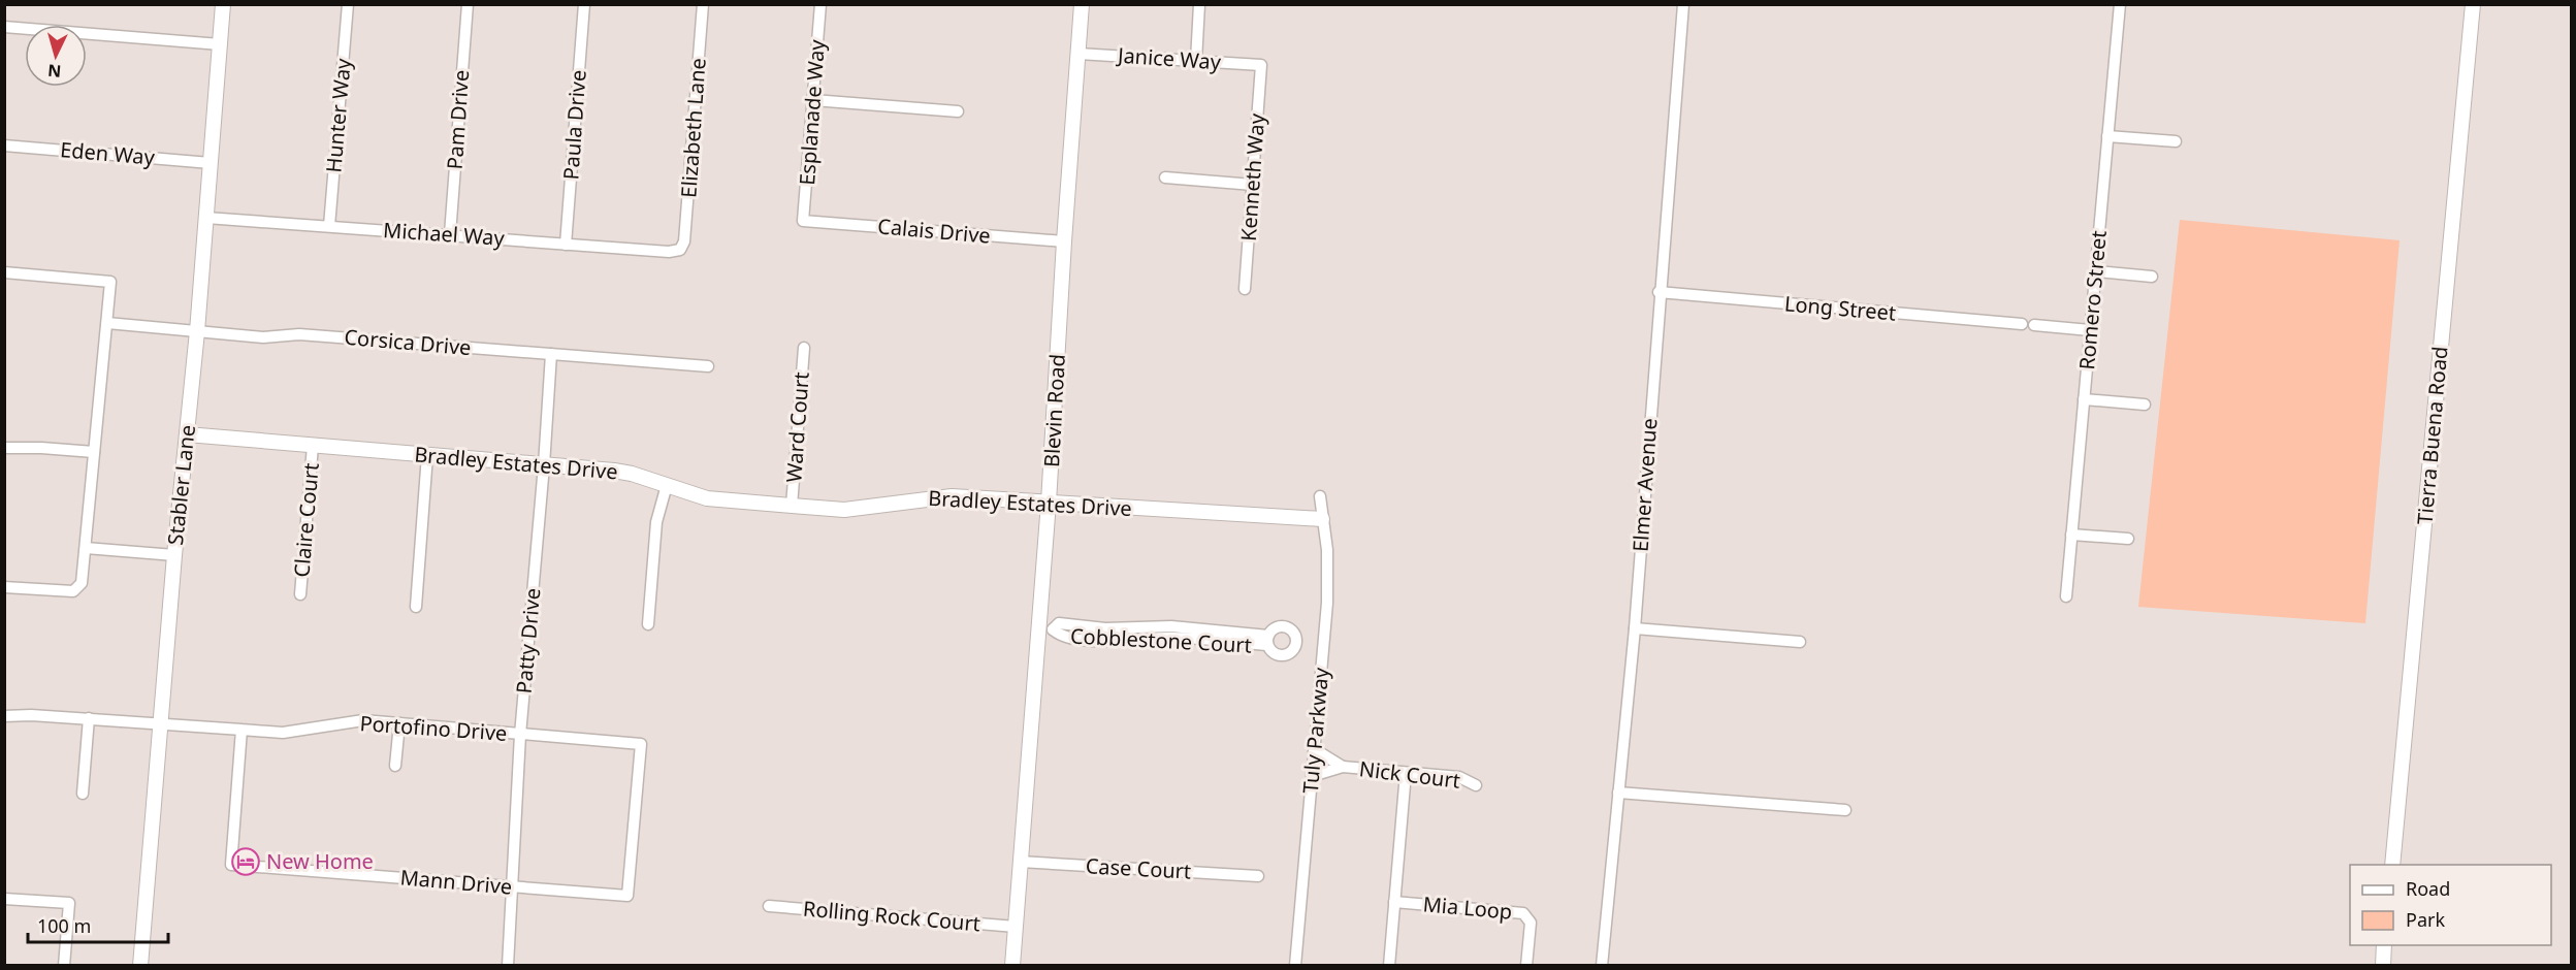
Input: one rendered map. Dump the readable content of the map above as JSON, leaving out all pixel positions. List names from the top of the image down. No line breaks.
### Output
{"streets":{"street":["Janice Way","Esplanade Way","Hunter Way","Pam Drive","Paula Drive","Elizabeth Lane","Eden Way","Kenneth Way","Calais Drive","Michael Way","Romero Street","Long Street","Corsica Drive","Blevin Road","Ward Court","Tierra Buena Road","Bradley Estates Drive","Stabler Lane","Elmer Avenue","Claire Court","Patty Drive","Cobblestone Court","Portofino Drive","Tuly Parkway","Nick Court","Case Court","Mann Drive","Mia Loop","Rolling Rock Court"]},"crossings":[["Janice Way","Kenneth Way"],["Janice Way","Blevin Road"],["Esplanade Way","Calais Drive"],["Hunter Way","Michael Way"],["Pam Drive","Michael Way"],["Paula Drive","Michael Way"],["Elizabeth Lane","Michael Way"],["Eden Way","Stabler Lane"],["Calais Drive","Blevin Road"],["Michael Way","Stabler Lane"],["Romero Street","Long Street"],["Long Street","Elmer Avenue"],["Corsica Drive","Stabler Lane"],["Corsica Drive","Patty Drive"],["Blevin Road","Bradley Estates Drive"],["Blevin Road","Cobblestone Court"],["Blevin Road","Case Court"],["Blevin Road","Rolling Rock Court"],["Ward Court","Bradley Estates Drive"],["Bradley Estates Drive","Stabler Lane"],["Bradley Estates Drive","Claire Court"],["Bradley Estates Drive","Patty Drive"],["Bradley Estates Drive","Tuly Parkway"],["Stabler Lane","Portofino Drive"],["Patty Drive","Portofino Drive"],["Patty Drive","Mann Drive"],["Portofino Drive","Mann Drive"],["Tuly Parkway","Nick Court"]],"places":{"hotel":["New Home"]},"legend":["Road","Park"],"scale_bar":"100 m","north":"bottom"}
